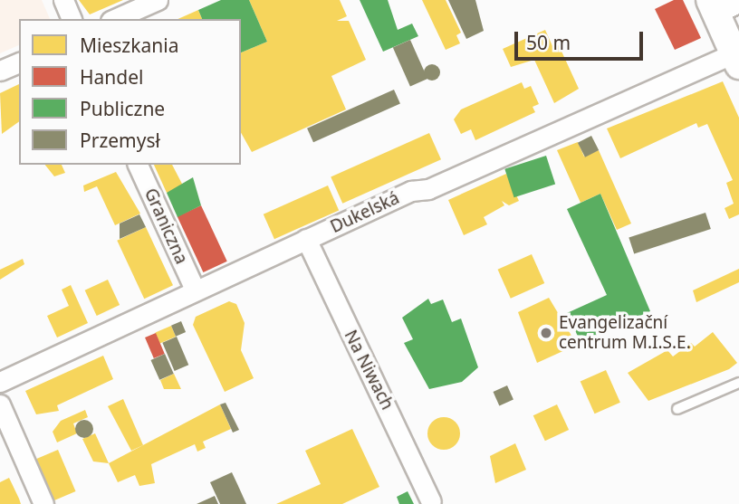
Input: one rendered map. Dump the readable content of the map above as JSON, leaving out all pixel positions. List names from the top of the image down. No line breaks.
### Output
{"streets":{"street":["Dukelská","Graniczna","Na Niwach"]},"crossings":[["Dukelská","Graniczna"],["Dukelská","Na Niwach"]],"places":["Evangelizační centrum M.I.S.E."],"legend":["Mieszkania","Handel","Publiczne","Przemysł"],"scale_bar":"50 m"}
